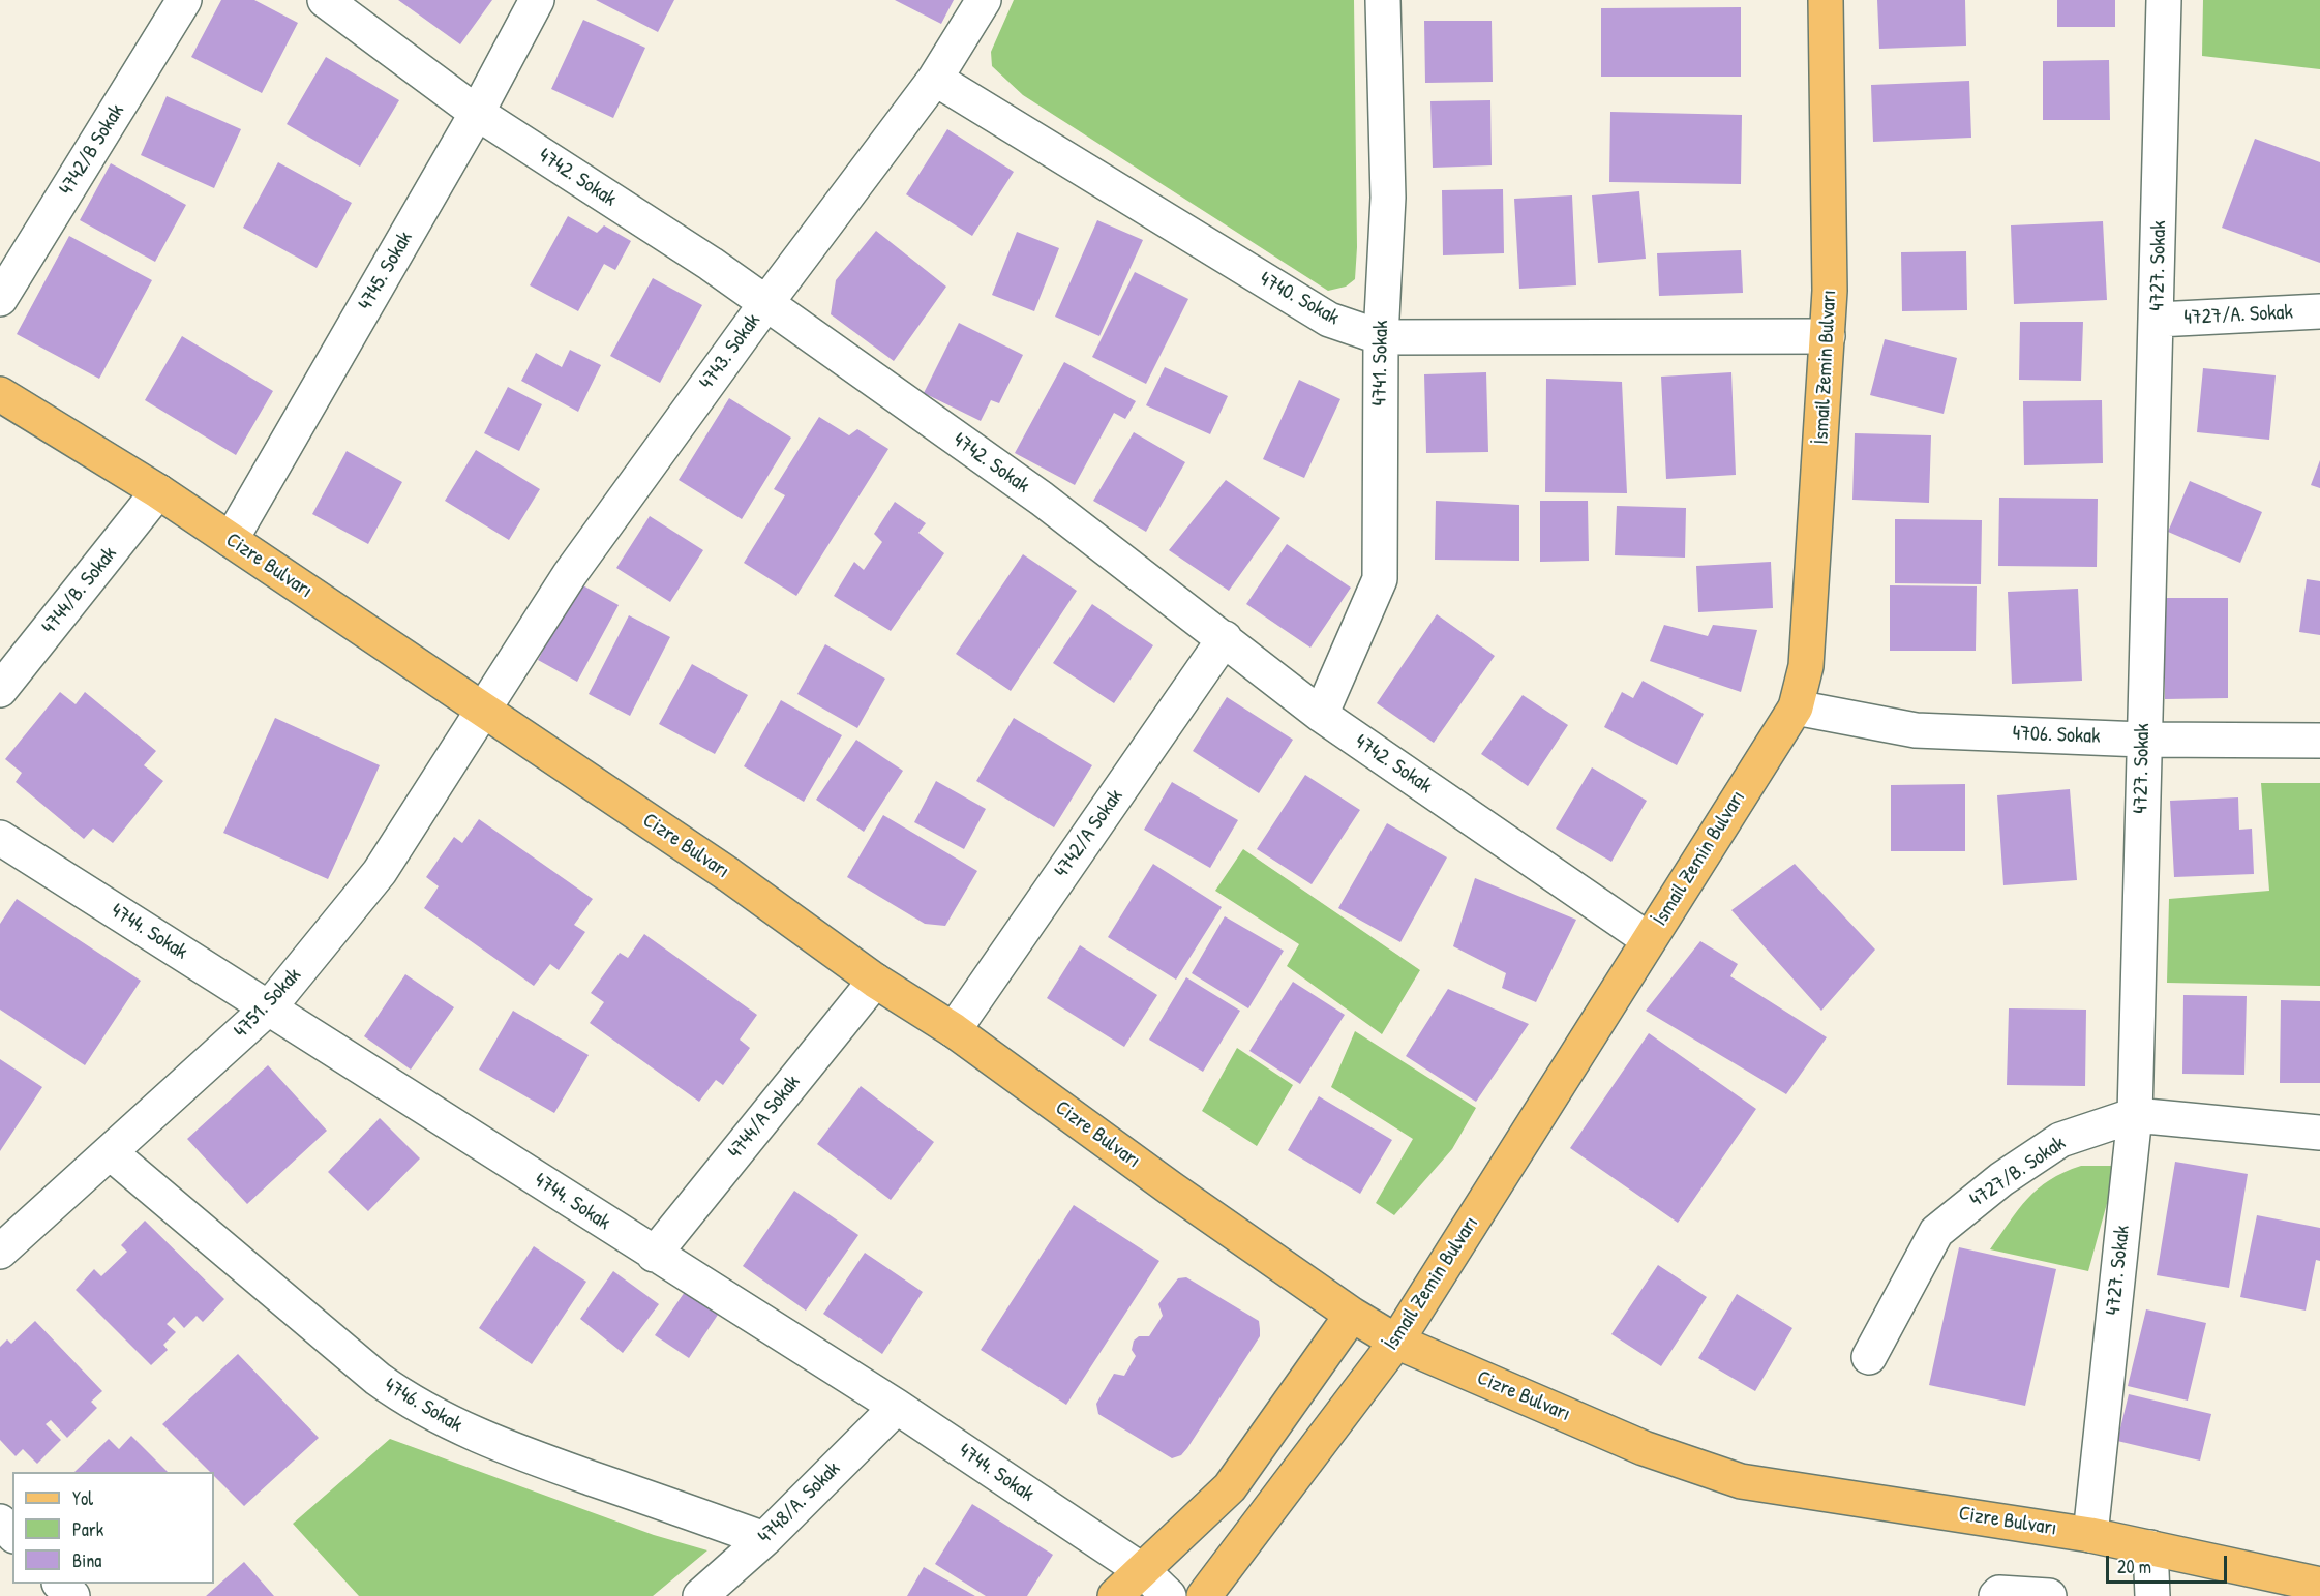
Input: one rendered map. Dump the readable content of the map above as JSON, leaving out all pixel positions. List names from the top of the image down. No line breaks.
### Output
{"streets":{"main road":["İsmail Zemin Bulvarı","Cizre Bulvarı"],"street":["4742/B Sokak","4742. Sokak","4727. Sokak","4745. Sokak","4740. Sokak","4727/A. Sokak","4743. Sokak","4741. Sokak","4744/B. Sokak","4706. Sokak","4742/A Sokak","4744. Sokak","4751. Sokak","4744/A Sokak","4727/B. Sokak","4746. Sokak","4748/A. Sokak"]},"crossings":[["4742. Sokak","4745. Sokak"],["4742. Sokak","4743. Sokak"],["4742. Sokak","4741. Sokak"],["4742. Sokak","İsmail Zemin Bulvarı"],["4742. Sokak","4742/A Sokak"],["4727. Sokak","4727/A. Sokak"],["4727. Sokak","Cizre Bulvarı"],["4727. Sokak","4706. Sokak"],["4727. Sokak","4727/B. Sokak"],["4745. Sokak","Cizre Bulvarı"],["4740. Sokak","4743. Sokak"],["4740. Sokak","4741. Sokak"],["4740. Sokak","İsmail Zemin Bulvarı"],["4743. Sokak","Cizre Bulvarı"],["4743. Sokak","4751. Sokak"],["İsmail Zemin Bulvarı","Cizre Bulvarı"],["İsmail Zemin Bulvarı","4706. Sokak"],["Cizre Bulvarı","4744/B. Sokak"],["Cizre Bulvarı","4742/A Sokak"],["Cizre Bulvarı","4751. Sokak"],["Cizre Bulvarı","4744/A Sokak"],["4744. Sokak","4751. Sokak"],["4744. Sokak","4744/A Sokak"],["4744. Sokak","4748/A. Sokak"],["4751. Sokak","4746. Sokak"],["4746. Sokak","4748/A. Sokak"]],"legend":["Yol","Park","Bina"],"scale_bar":"20 m"}
